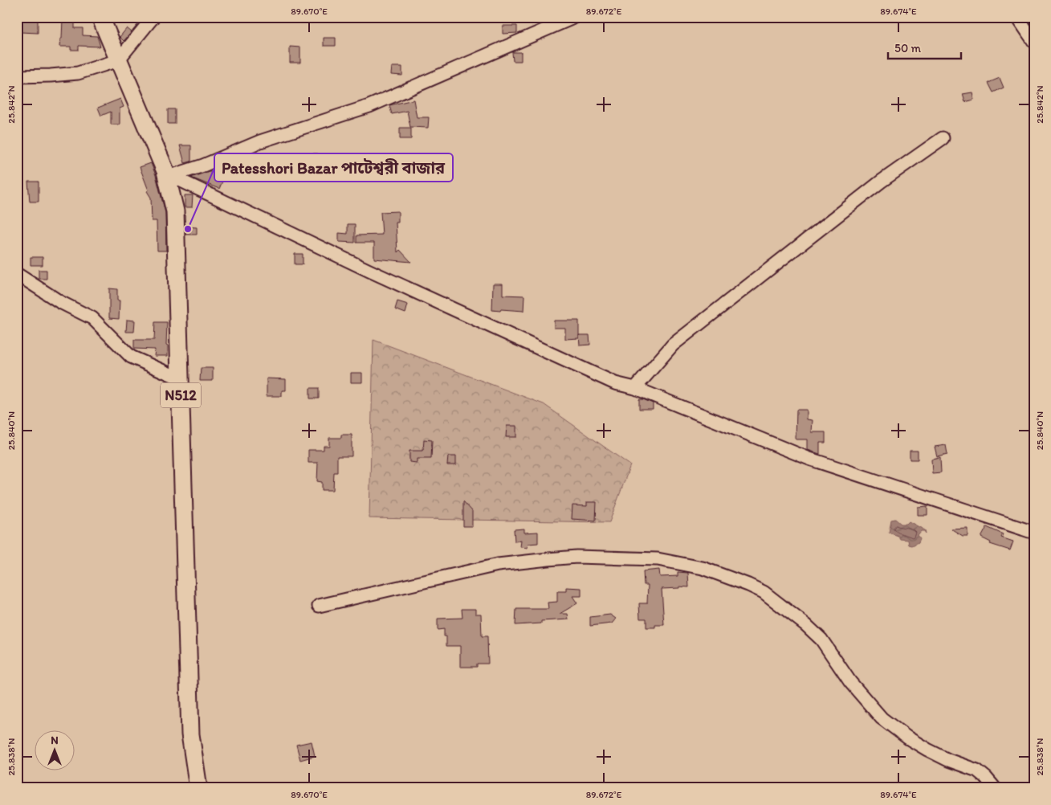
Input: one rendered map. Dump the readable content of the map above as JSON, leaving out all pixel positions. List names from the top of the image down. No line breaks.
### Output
{"streets":{"highway":["N512"]},"places":["Patesshori Bazar পাটেশ্বরী বাজার"],"scale_bar":"50 m","north":"top","coordinates":["89.670°E","89.672°E","89.674°E","25.842°N","25.840°N","25.838°N"]}
